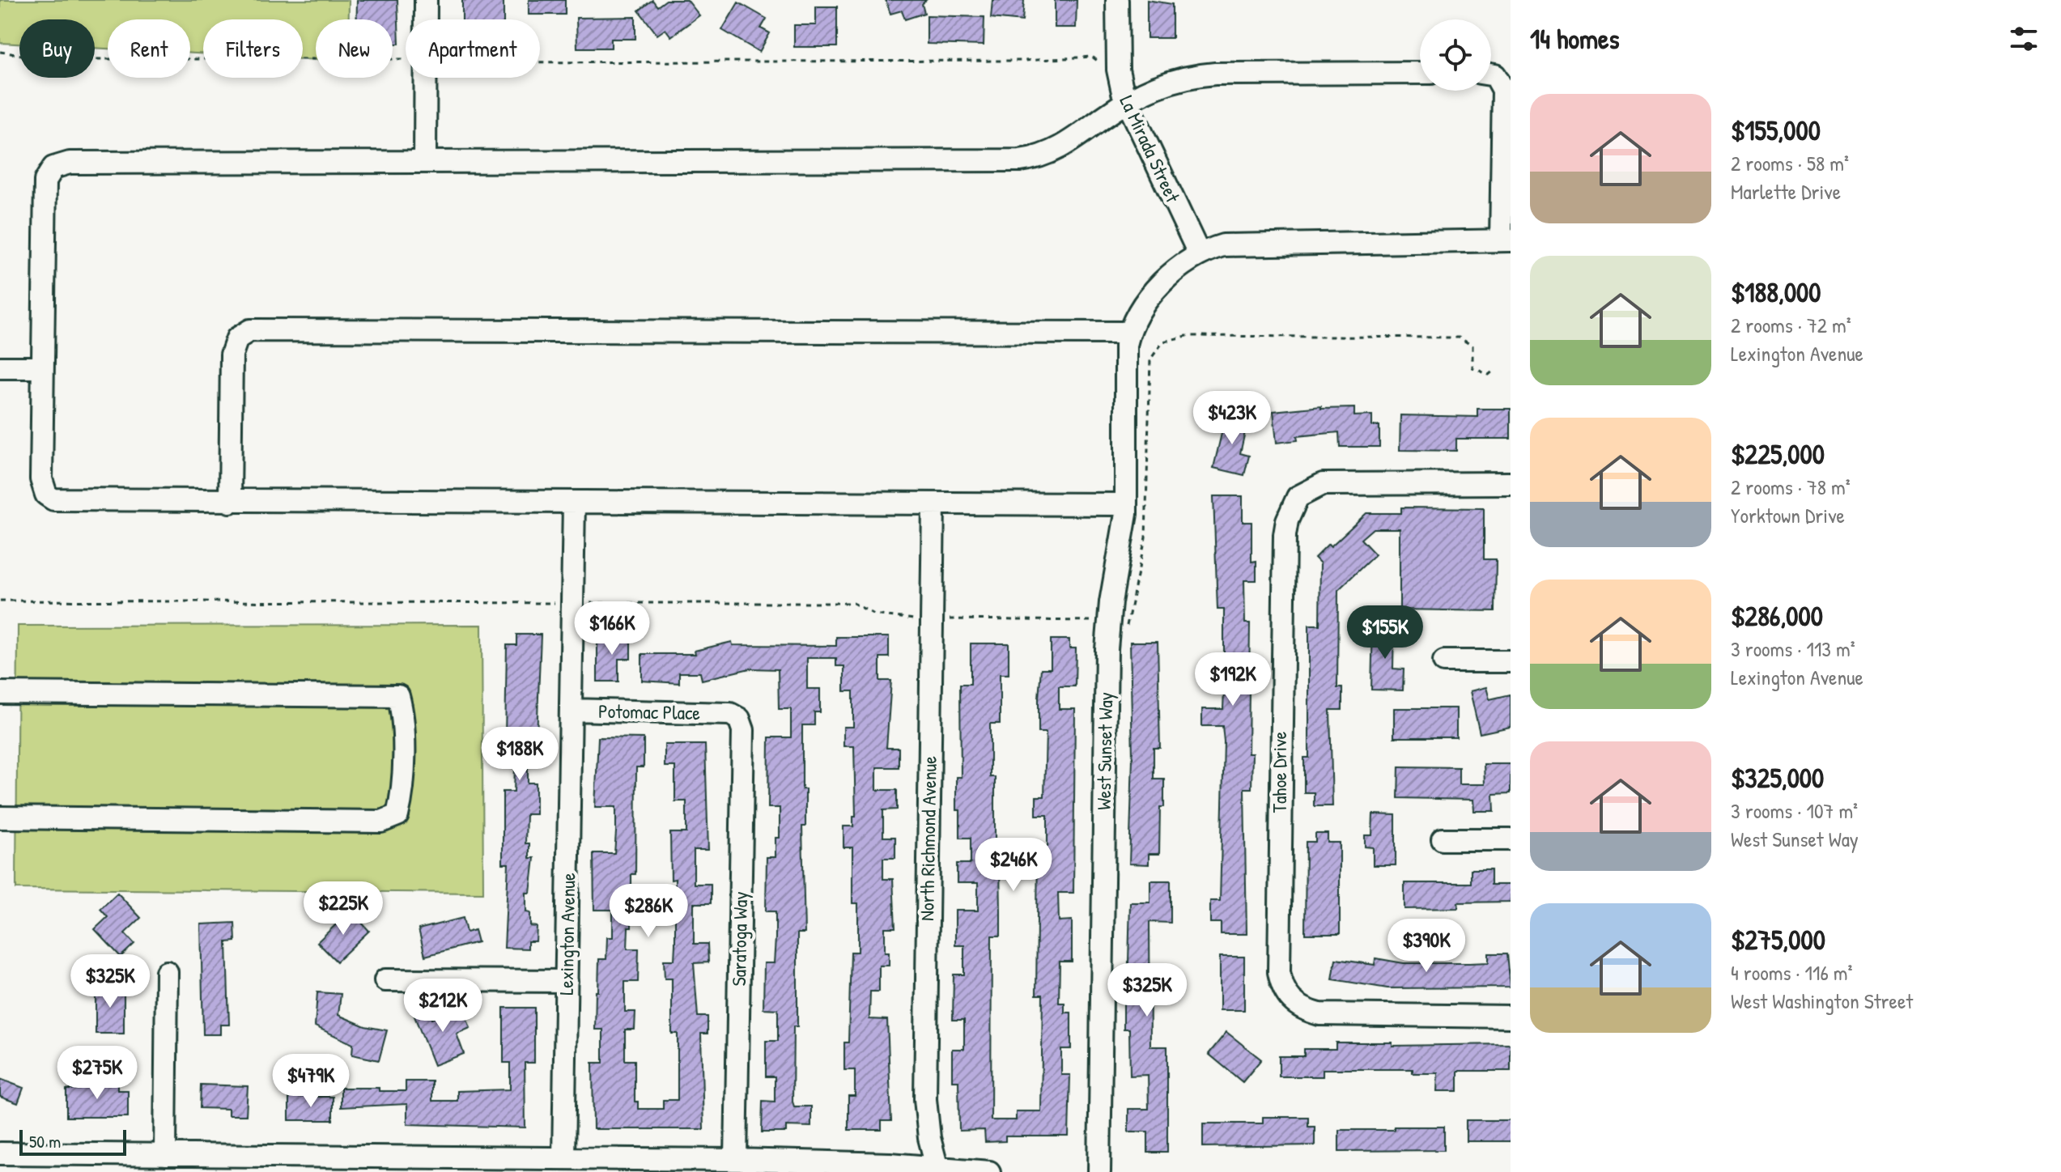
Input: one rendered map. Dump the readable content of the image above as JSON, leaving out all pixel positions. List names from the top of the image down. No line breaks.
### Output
{"streets":{"street":["La Mirada Street","Potomac Place","West Sunset Way","Tahoe Drive","North Richmond Avenue","Lexington Avenue","Saratoga Way"]},"crossings":[["Potomac Place","Lexington Avenue"],["Potomac Place","Saratoga Way"]],"scale_bar":"50 m","page":{"heading":"14 homes","chip":["Buy","Rent","Filters","New","Apartment"],"list":[{"name":"$155,000","note":"2 rooms · 58 m² · Marlette Drive"},{"name":"$188,000","note":"2 rooms · 72 m² · Lexington Avenue"},{"name":"$225,000","note":"2 rooms · 78 m² · Yorktown Drive"},{"name":"$286,000","note":"3 rooms · 113 m² · Lexington Avenue"},{"name":"$325,000","note":"3 rooms · 107 m² · West Sunset Way"},{"name":"$275,000","note":"4 rooms · 116 m² · West Washington Street"}],"price":["$423K","$166K","$155K","$192K","$188K","$246K","$225K","$286K","$390K","$325K","$325K","$212K","$275K","$479K"],"scale":"50 m"}}
